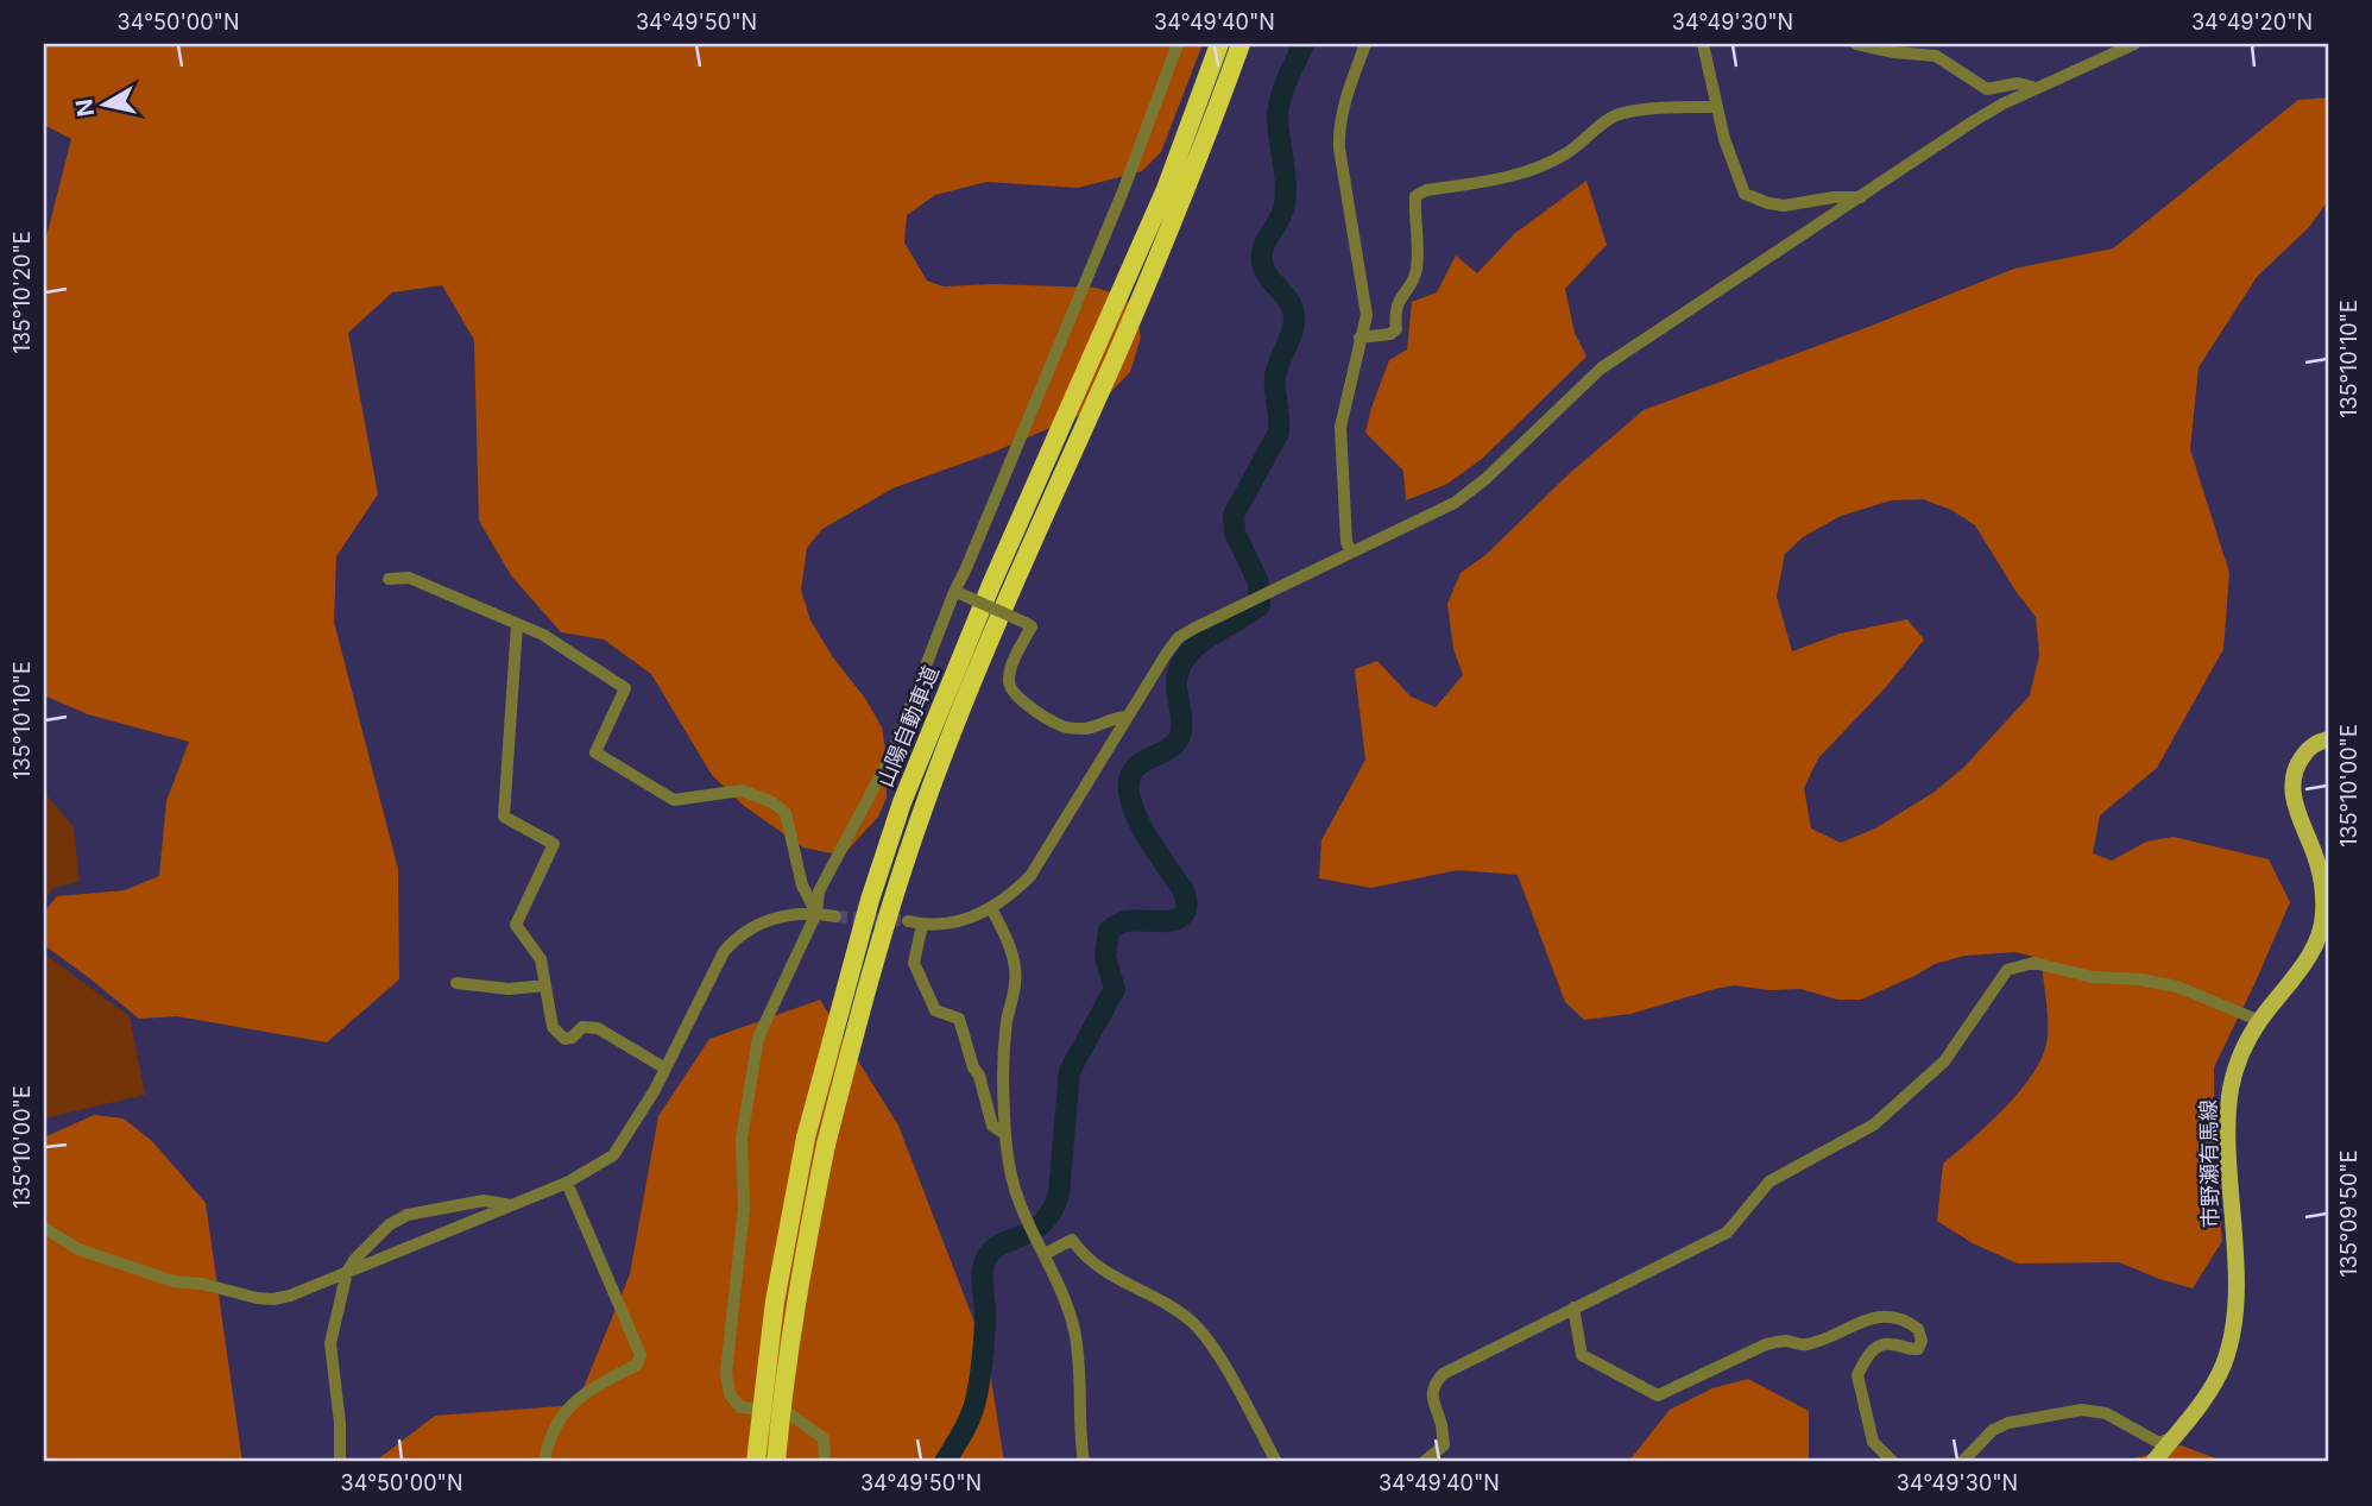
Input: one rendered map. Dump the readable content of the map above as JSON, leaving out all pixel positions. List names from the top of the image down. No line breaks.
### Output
{"streets":{"highway":["山陽自動車道"],"main road":["市野瀬有馬線"]},"north":"left","coordinates":["34°50'00\"N","34°49'50\"N","34°49'40\"N","34°49'30\"N","34°49'20\"N","135°10'20\"E","135°10'10\"E","135°10'00\"E","135°09'50\"E"]}
